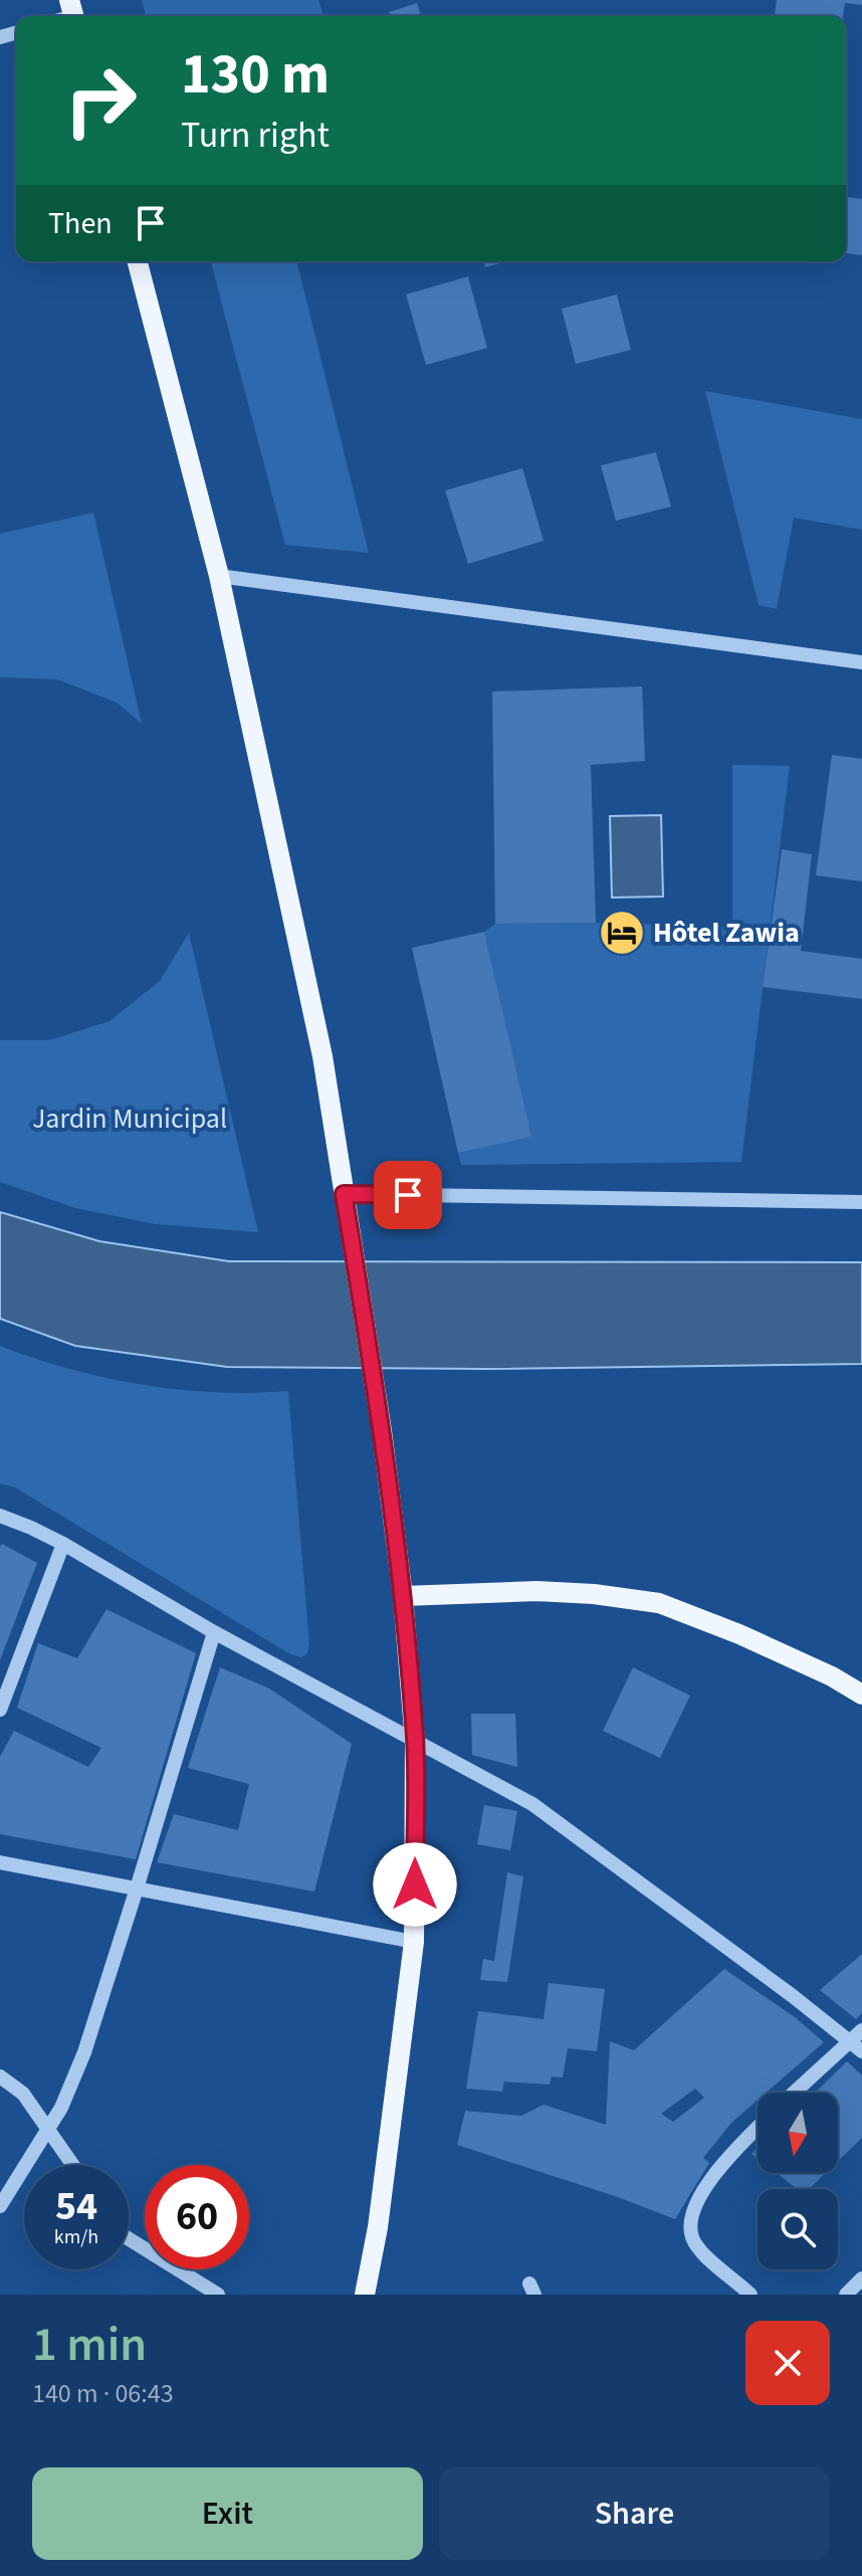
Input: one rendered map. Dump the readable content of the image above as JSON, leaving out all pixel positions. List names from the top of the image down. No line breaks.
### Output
{"parks":["Jardin Municipal"],"places":{"hotel":["Hôtel Zawia"]},"north":"bottom","page":{"turn":["130 m","Turn right"],"then":"Then","speed":"54 km/h","limit":"60","heading":["1 min","140 m · 06:43"],"buttons":["Exit","Share"]}}
